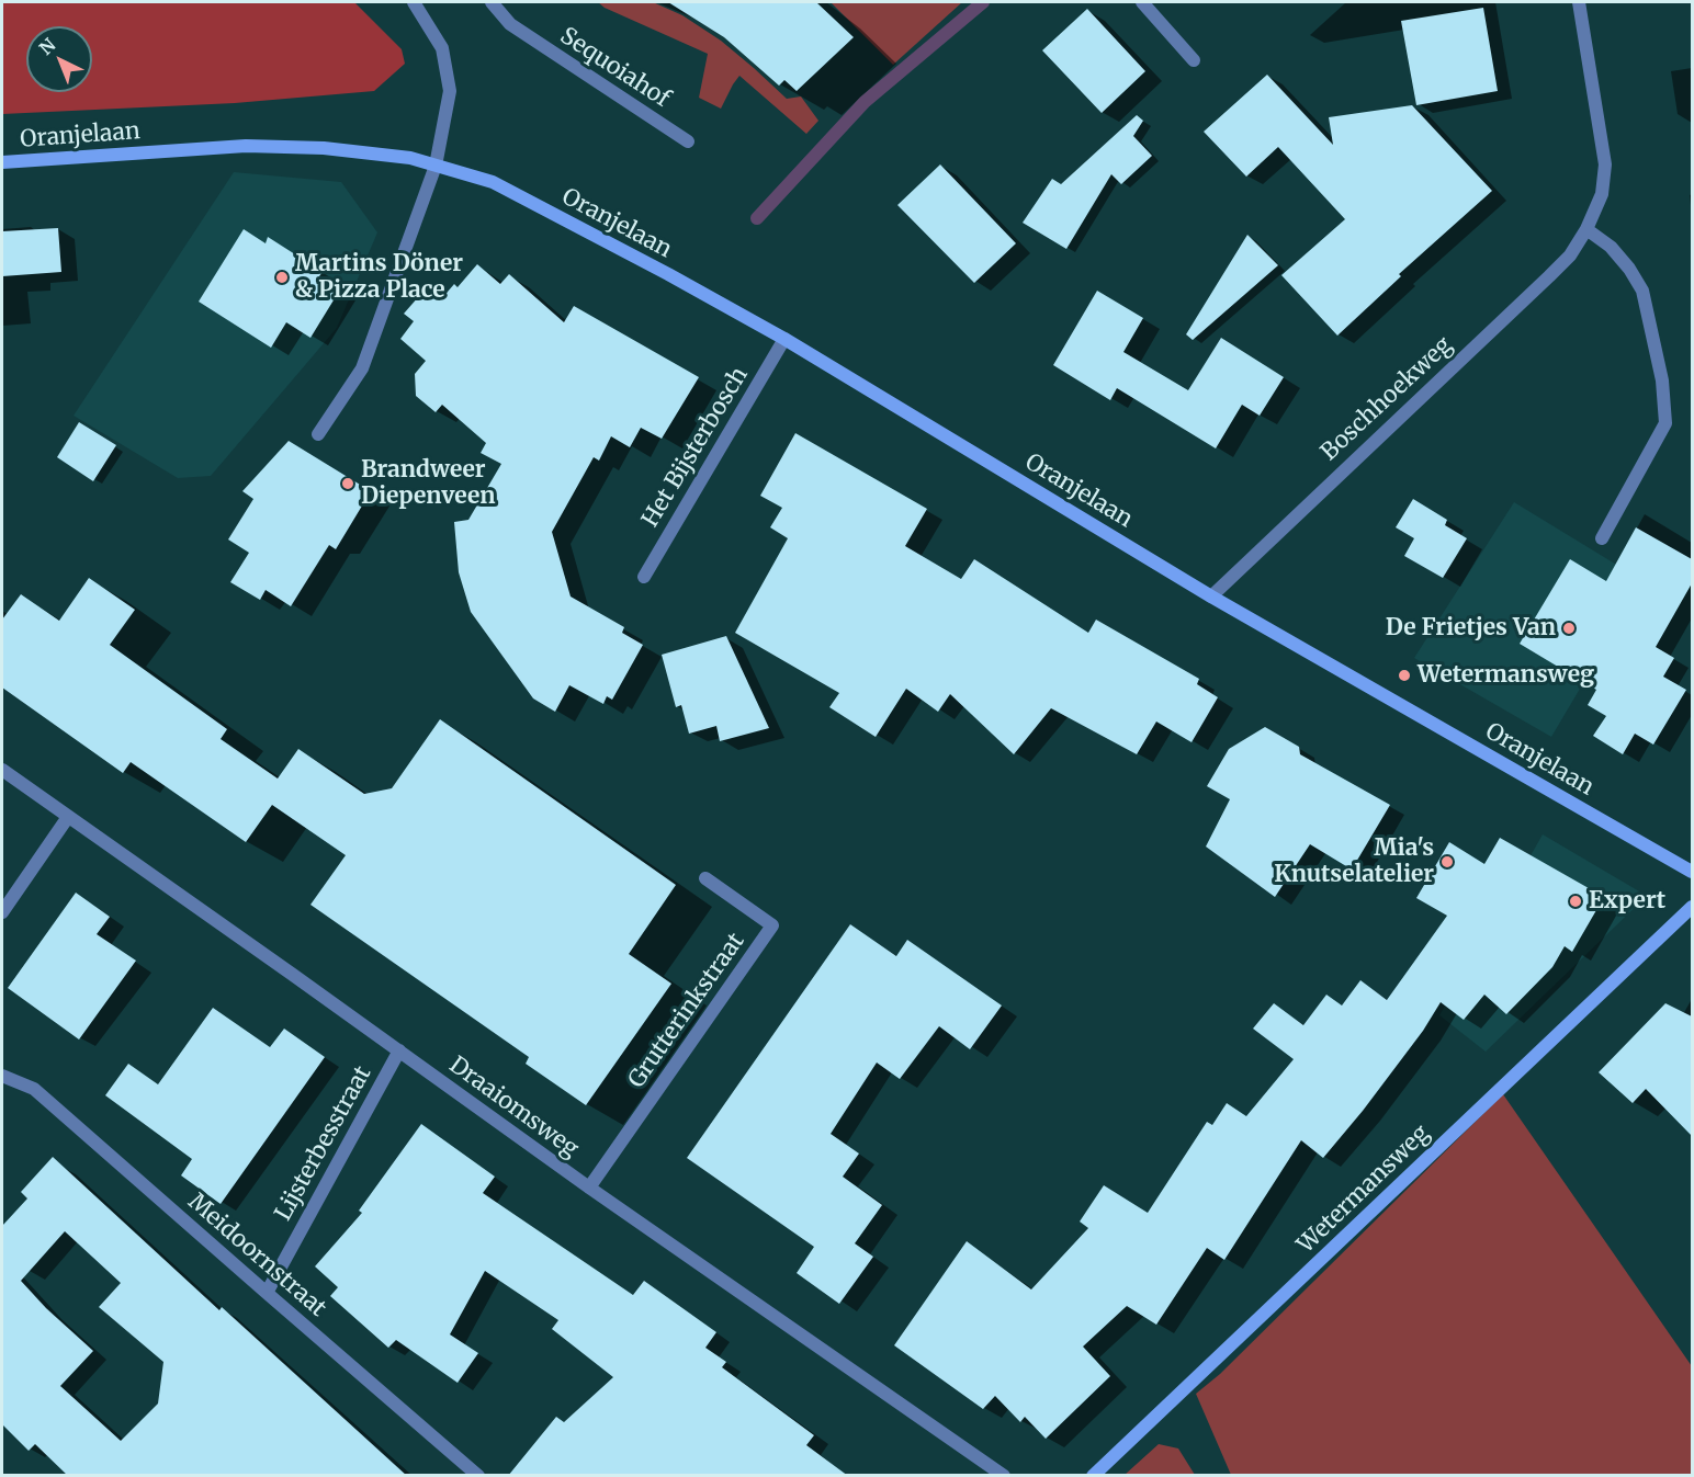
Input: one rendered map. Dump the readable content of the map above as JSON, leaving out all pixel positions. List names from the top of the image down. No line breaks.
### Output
{"streets":{"street":["Sequoiahof","Oranjelaan","Boschhoekweg","Het Bijsterbosch","Grutterinkstraat","Draaiomsweg","Lijsterbesstraat","Wetermansweg","Meidoornstraat"]},"crossings":[["Oranjelaan","Boschhoekweg"],["Oranjelaan","Het Bijsterbosch"],["Grutterinkstraat","Draaiomsweg"],["Draaiomsweg","Lijsterbesstraat"],["Lijsterbesstraat","Meidoornstraat"]],"places":["Martins Döner & Pizza Place","Brandweer Diepenveen","De Frietjes Van","Wetermansweg","Mia's Knutselatelier","Expert"],"north":"top left"}
